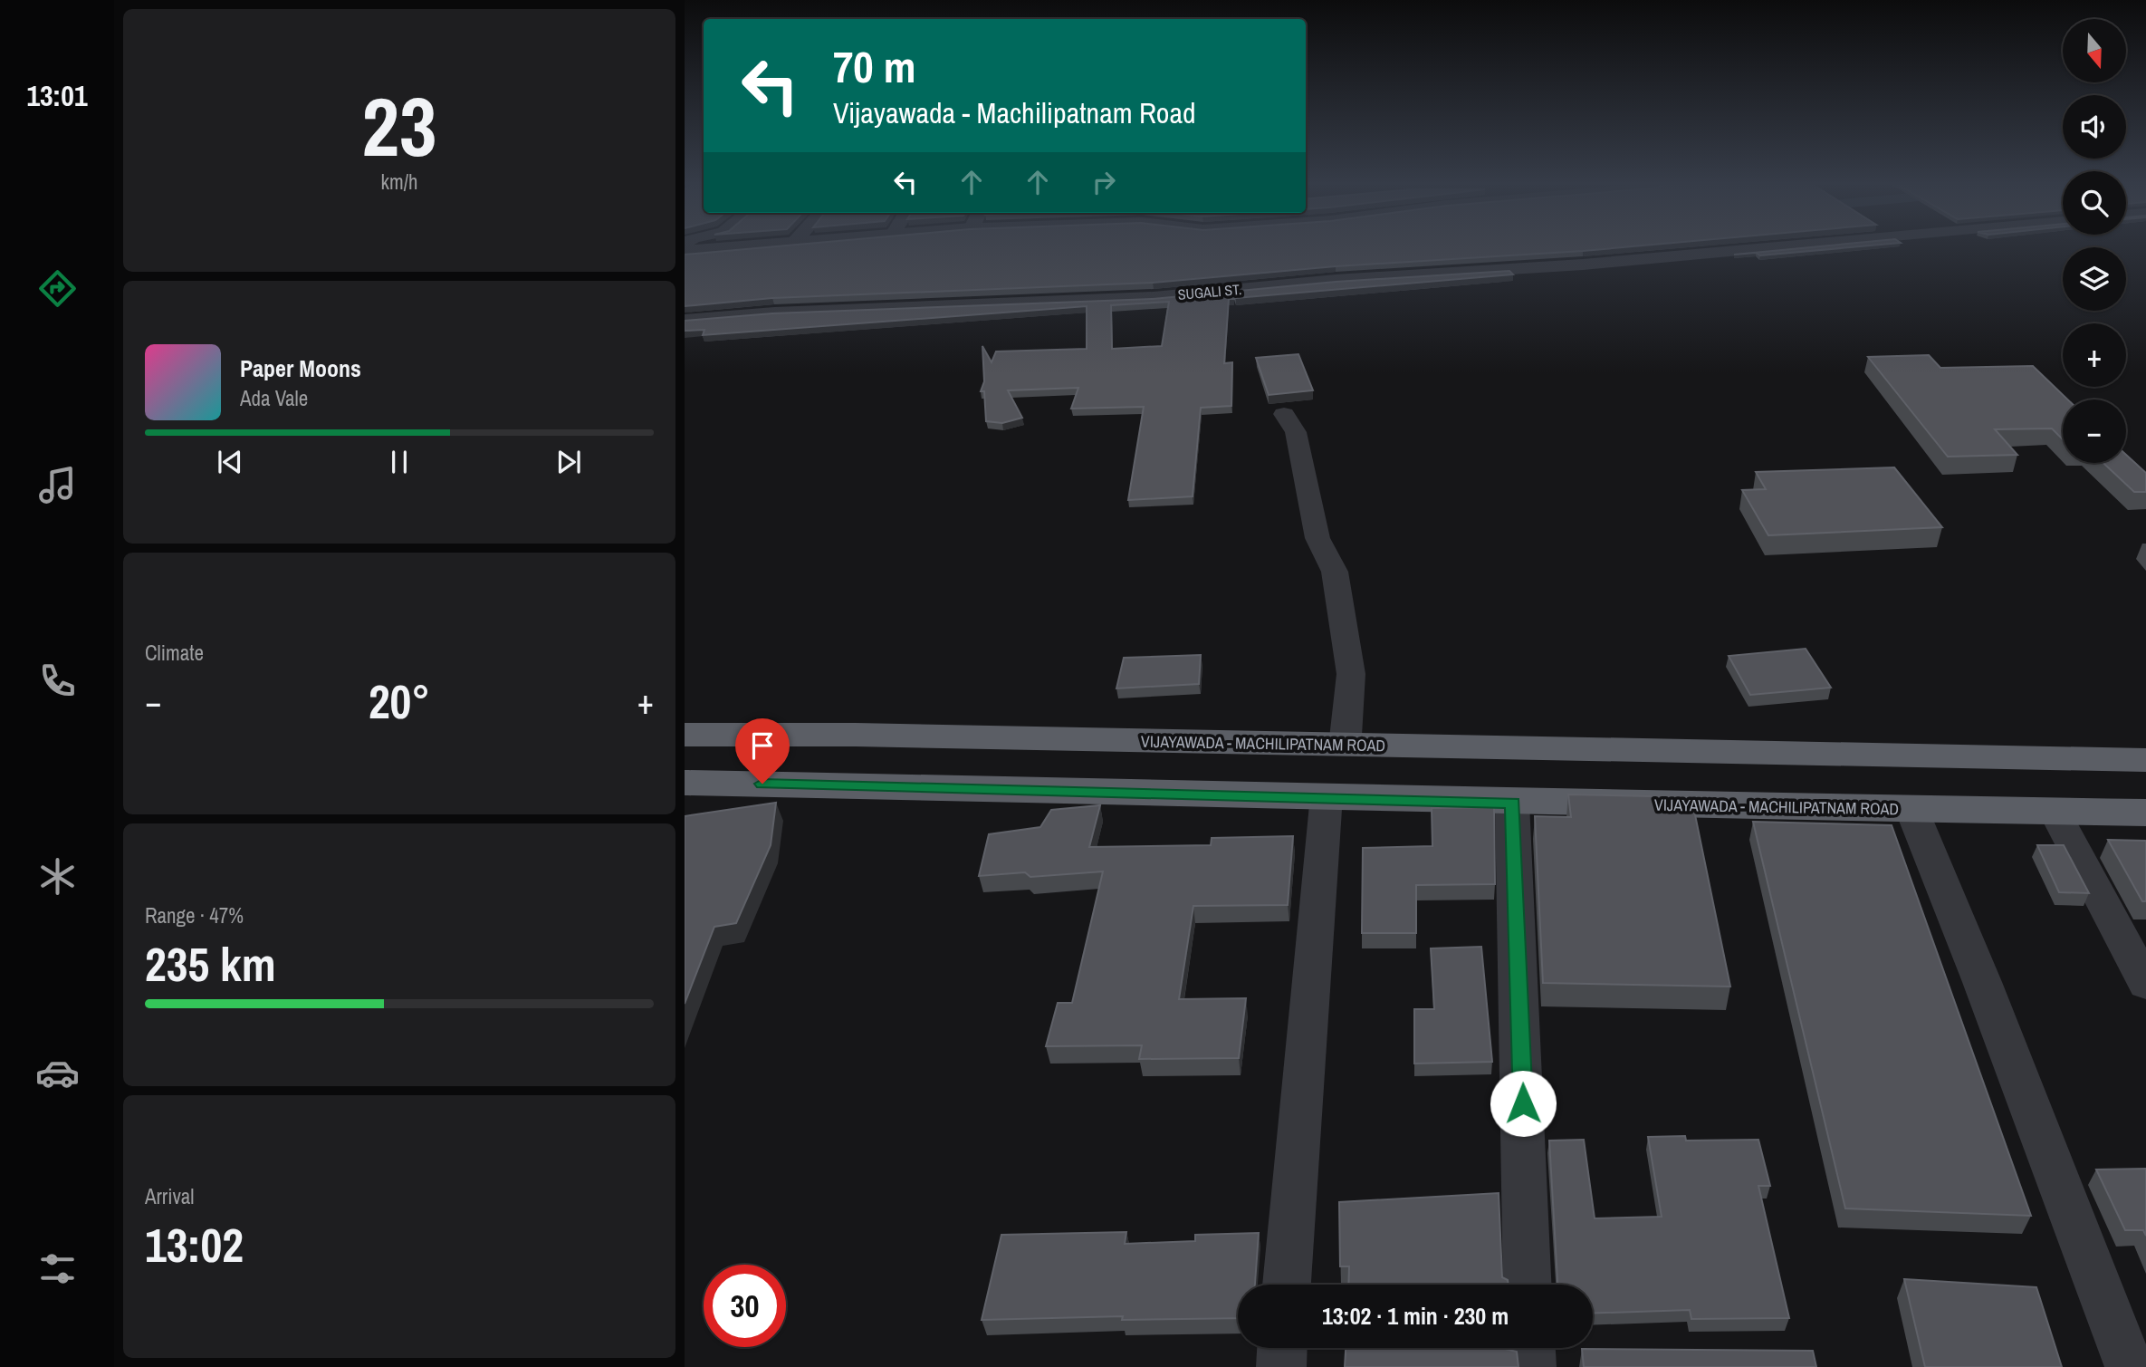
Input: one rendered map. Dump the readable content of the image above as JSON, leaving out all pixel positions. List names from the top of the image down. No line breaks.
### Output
{"streets":{"highway":["VIJAYAWADA - MACHILIPATNAM ROAD"],"street":["SUGALI ST."]},"north":"bottom","page":{"tabs":"13:01","tile":[["23","km/h"],"Climate",["Range · 47%","235 km"],["Arrival","13:02"]],"map_buttons":["+","−"],"turn":["70 m","Vijayawada - Machilipatnam Road"],"song":["Paper Moons","Ada Vale"],"heat":["−","20°","+"],"limit":"30","trip":"13:02 · 1 min · 230 m"}}
